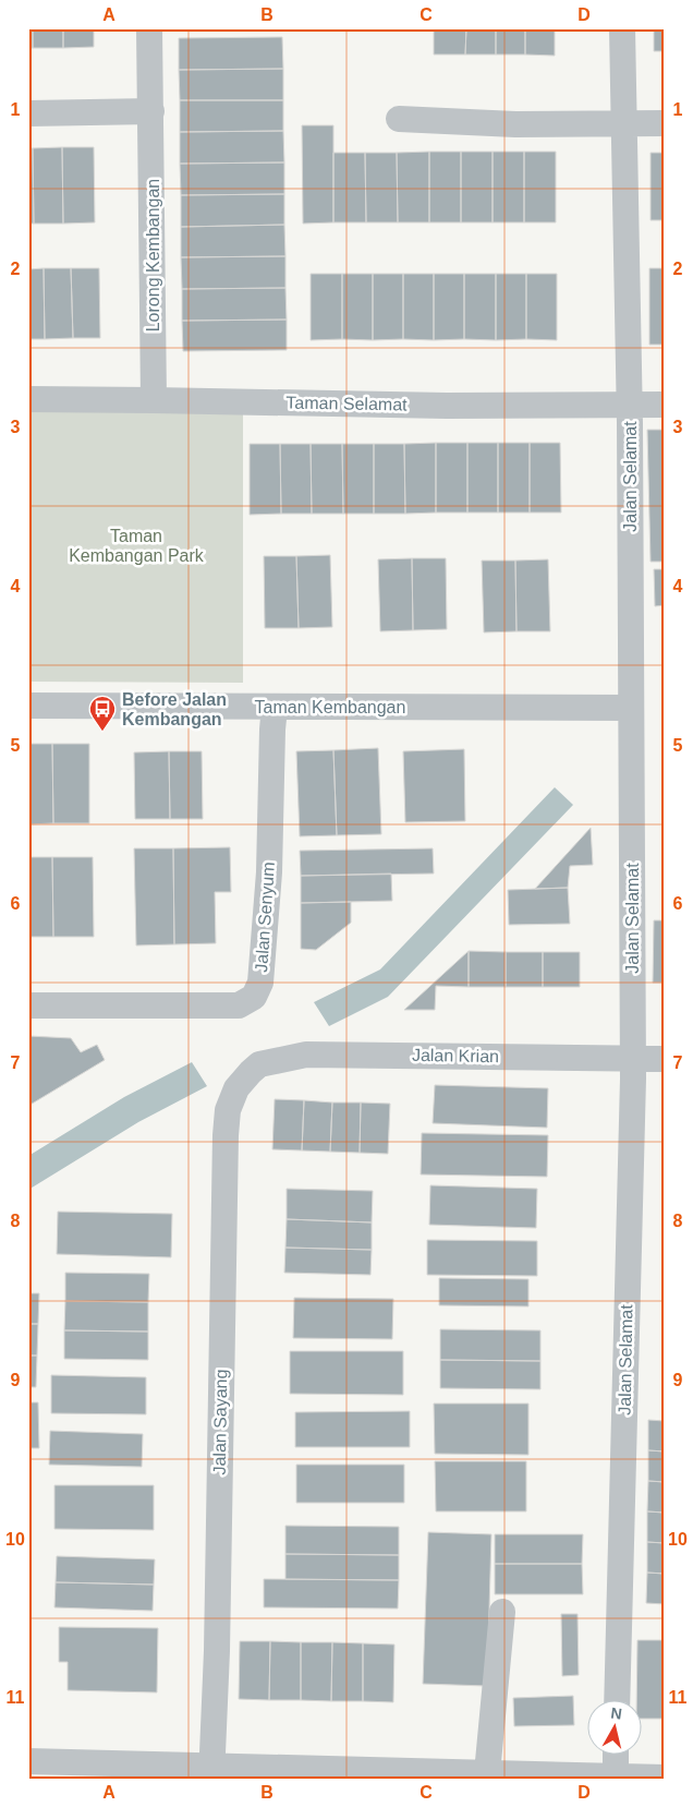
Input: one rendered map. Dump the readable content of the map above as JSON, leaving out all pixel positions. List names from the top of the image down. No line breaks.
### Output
{"streets":{"street":["Lorong Kembangan","Taman Selamat","Jalan Selamat","Taman Kembangan","Jalan Senyum","Jalan Krian","Jalan Sayang"]},"crossings":[["Lorong Kembangan","Taman Selamat"],["Taman Selamat","Jalan Selamat"],["Jalan Selamat","Taman Kembangan"],["Jalan Selamat","Jalan Krian"],["Taman Kembangan","Jalan Senyum"],["Jalan Krian","Jalan Sayang"]],"parks":["Taman Kembangan Park"],"places":{"bus stop":["Before Jalan Kembangan"]},"north":"top","grid":{"columns":["A","B","C","D"],"rows":["1","2","3","4","5","6","7","8","9","10","11"]}}
